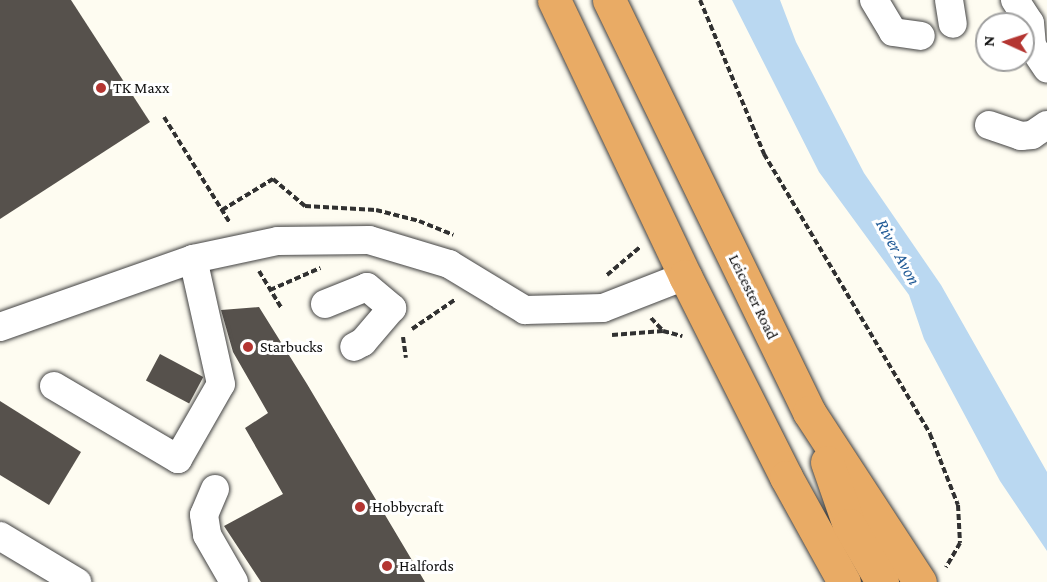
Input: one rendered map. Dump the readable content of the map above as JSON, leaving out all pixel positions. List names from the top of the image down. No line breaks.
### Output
{"streets":{"highway":["Leicester Road"]},"water":["River Avon"],"places":["TK Maxx","Starbucks","Hobbycraft","Halfords"],"north":"left"}
